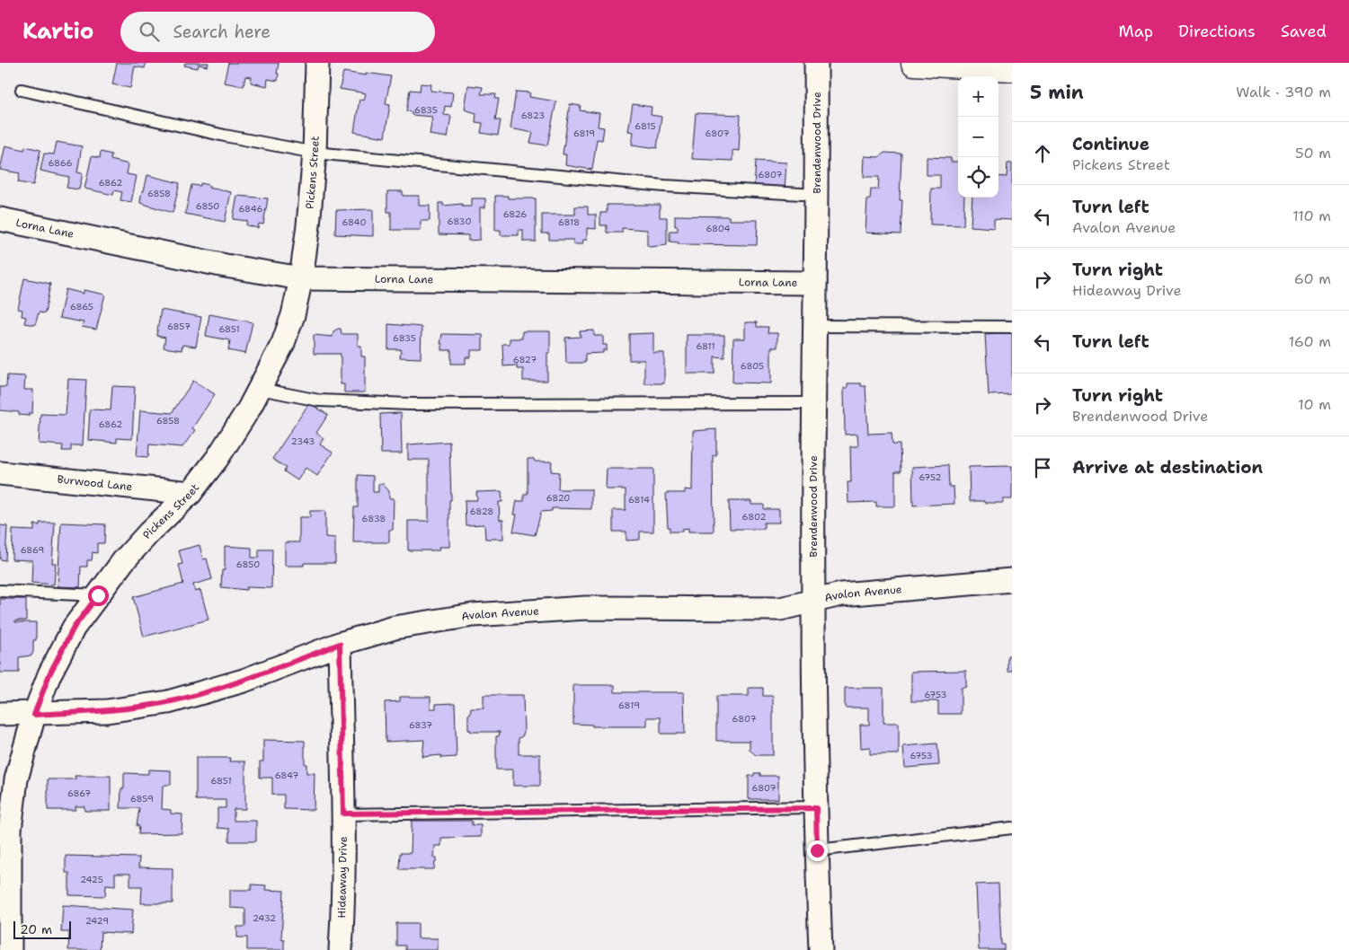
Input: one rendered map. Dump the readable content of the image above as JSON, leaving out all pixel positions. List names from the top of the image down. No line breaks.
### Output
{"streets":{"street":["Brendenwood Drive","Pickens Street","Lorna Lane","Burwood Lane","Avalon Avenue","Hideaway Drive"]},"crossings":[["Brendenwood Drive","Lorna Lane"],["Brendenwood Drive","Avalon Avenue"],["Pickens Street","Lorna Lane"],["Pickens Street","Burwood Lane"],["Pickens Street","Avalon Avenue"],["Avalon Avenue","Hideaway Drive"]],"house_numbers":["6835","6823","6815","6819","6807","6866","6807","6862","6858","6850","6846","6826","6830","6840","6818","6804","6865","6857","6851","6835","6811","6827","6805","6858","6862","2343","6752","6820","6814","6828","6802","6838","6869","6850","6753","6819","6807","6837","6753","6847","6851","6807","6867","6859","2425","2432","2429"],"scale_bar":"20 m","page":{"header":"Kartio","search":"Search here","nav":["Map","Directions","Saved"],"heading":["5 min","Walk · 390 m"],"map_buttons":["+","−"],"list":[["Continue","Pickens Street","50 m"],["Turn left","Avalon Avenue","110 m"],["Turn right","Hideaway Drive","60 m"],["Turn left","160 m"],["Turn right","Brendenwood Drive","10 m"],"Arrive at destination"],"scale":"20 m"}}
